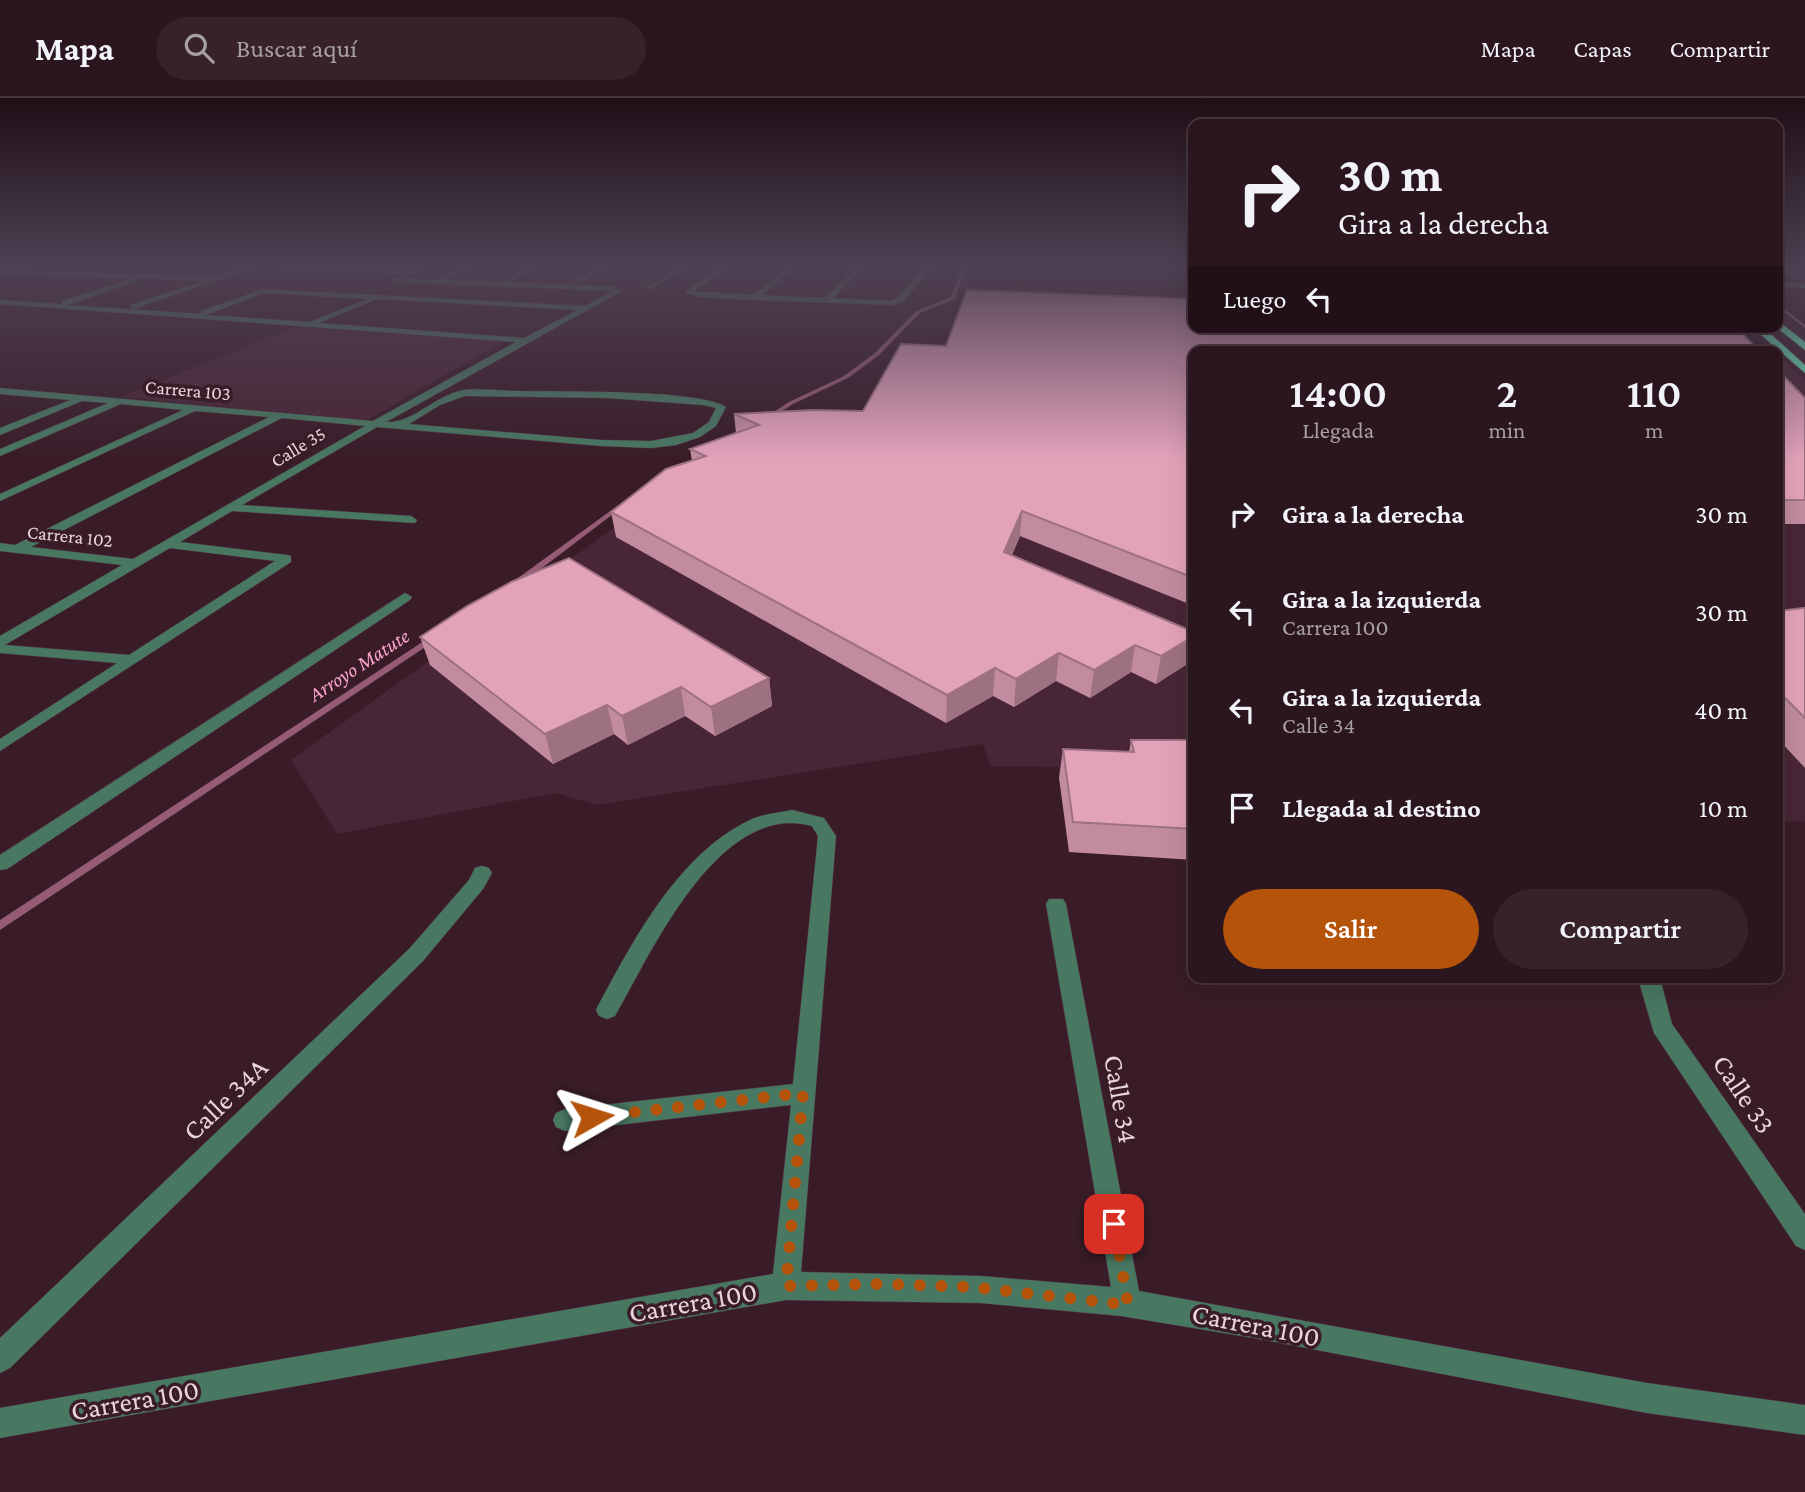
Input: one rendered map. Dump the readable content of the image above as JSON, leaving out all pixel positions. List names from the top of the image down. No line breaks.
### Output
{"streets":{"street":["Carrera 103","Calle 35","Carrera 102","Calle 33","Calle 34A","Calle 34","Carrera 100"]},"crossings":[["Carrera 103","Calle 35"],["Calle 35","Carrera 102"],["Calle 34","Carrera 100"]],"water":["Arroyo Matute"],"page":{"header":"Mapa","search":"Buscar aquí","nav":["Mapa","Capas","Compartir"],"turn":["30 m","Gira a la derecha"],"then":"Luego","eta":["14:00","Llegada","2","min","110","m"],"list":[{"name":"Gira a la derecha","value":"30 m"},{"name":"Gira a la izquierda","note":"Carrera 100","value":"30 m"},{"name":"Gira a la izquierda","note":"Calle 34","value":"40 m"},{"name":"Llegada al destino","value":"10 m"}],"buttons":["Salir","Compartir"]}}
